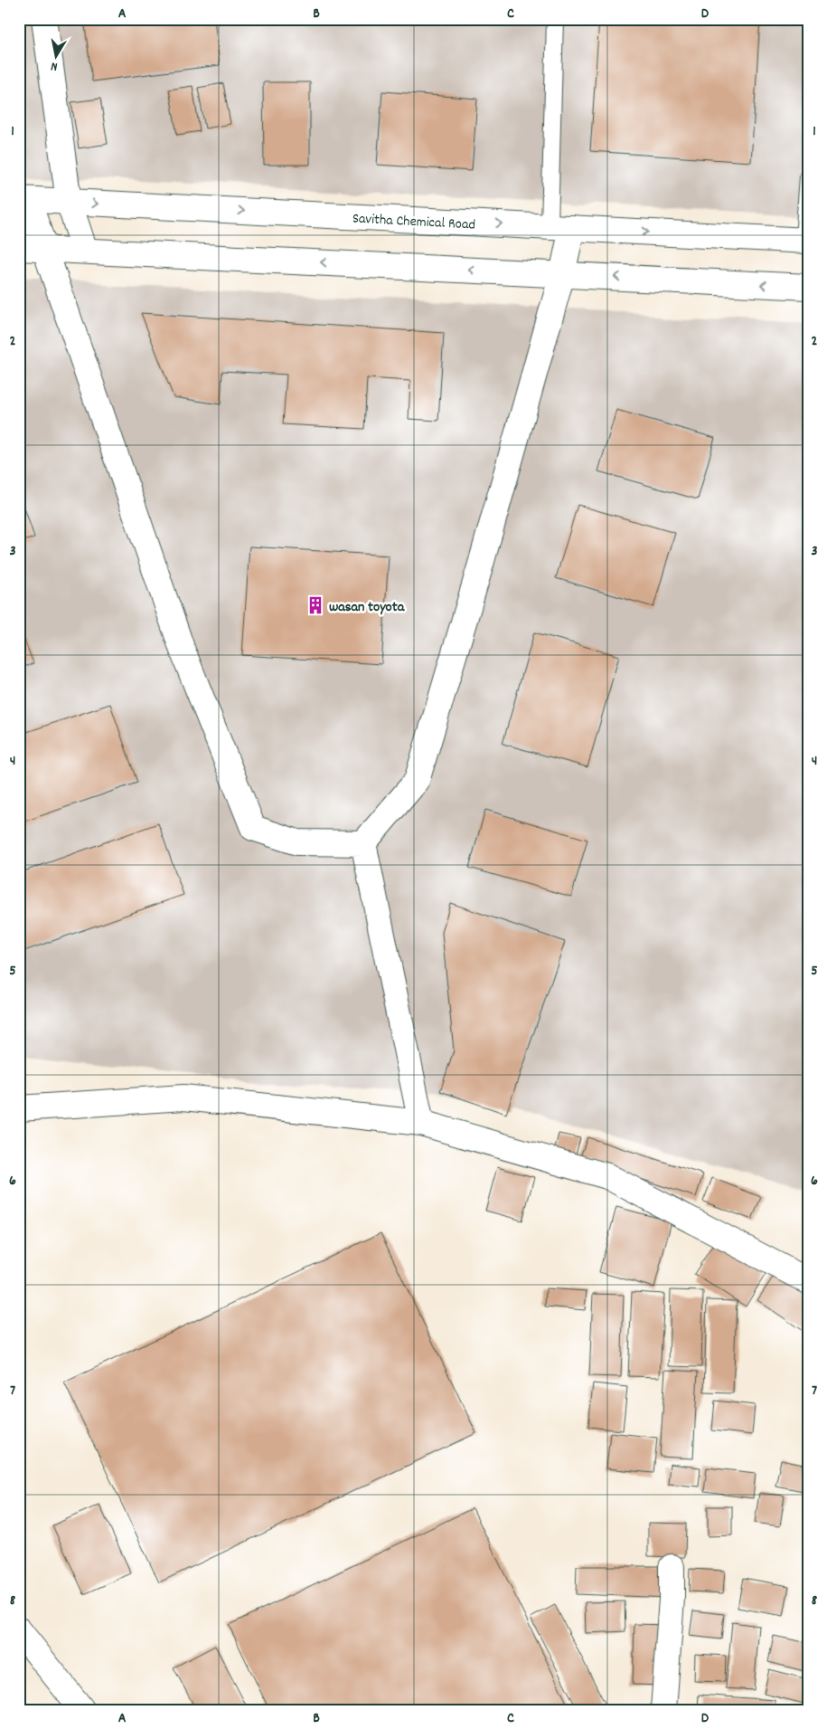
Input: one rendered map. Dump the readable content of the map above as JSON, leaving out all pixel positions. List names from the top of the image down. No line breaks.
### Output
{"streets":{"street":["Savitha Chemical Road"]},"places":{"building":["wasan toyota"]},"north":"bottom","grid":{"columns":["A","B","C","D"],"rows":["1","2","3","4","5","6","7","8"]}}
